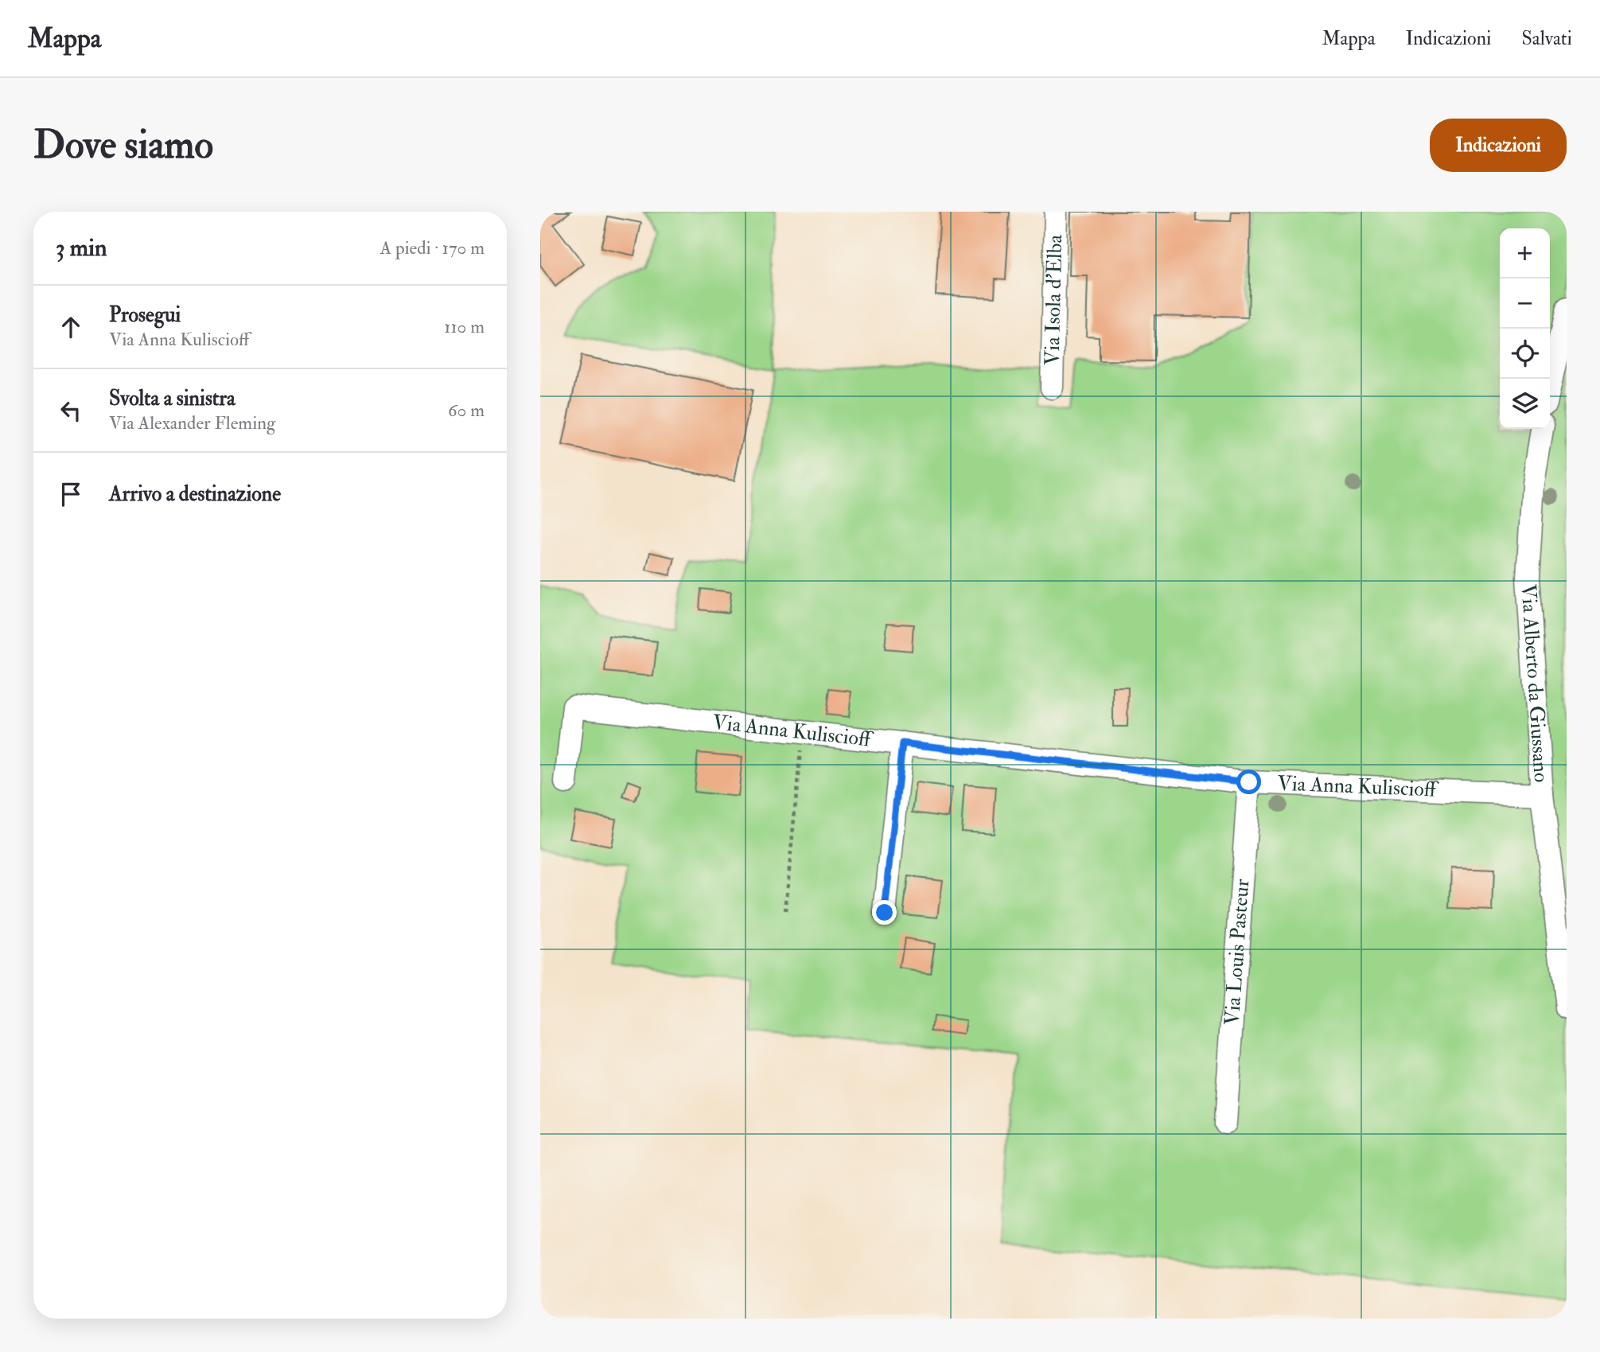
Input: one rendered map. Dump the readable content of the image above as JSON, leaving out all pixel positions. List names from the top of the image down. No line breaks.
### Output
{"streets":{"street":["Via Isola d'Elba","Via Alberto da Giussano","Via Anna Kuliscioff","Via Louis Pasteur"]},"crossings":[["Via Alberto da Giussano","Via Anna Kuliscioff"],["Via Anna Kuliscioff","Via Louis Pasteur"]],"page":{"header":"Mappa","nav":["Mappa","Indicazioni","Salvati"],"buttons":"Indicazioni","title":"Dove siamo","heading":["3 min","A piedi · 170 m"],"map_buttons":["+","−"],"list":[["Prosegui","Via Anna Kuliscioff","110 m"],["Svolta a sinistra","Via Alexander Fleming","60 m"],"Arrivo a destinazione"]}}
